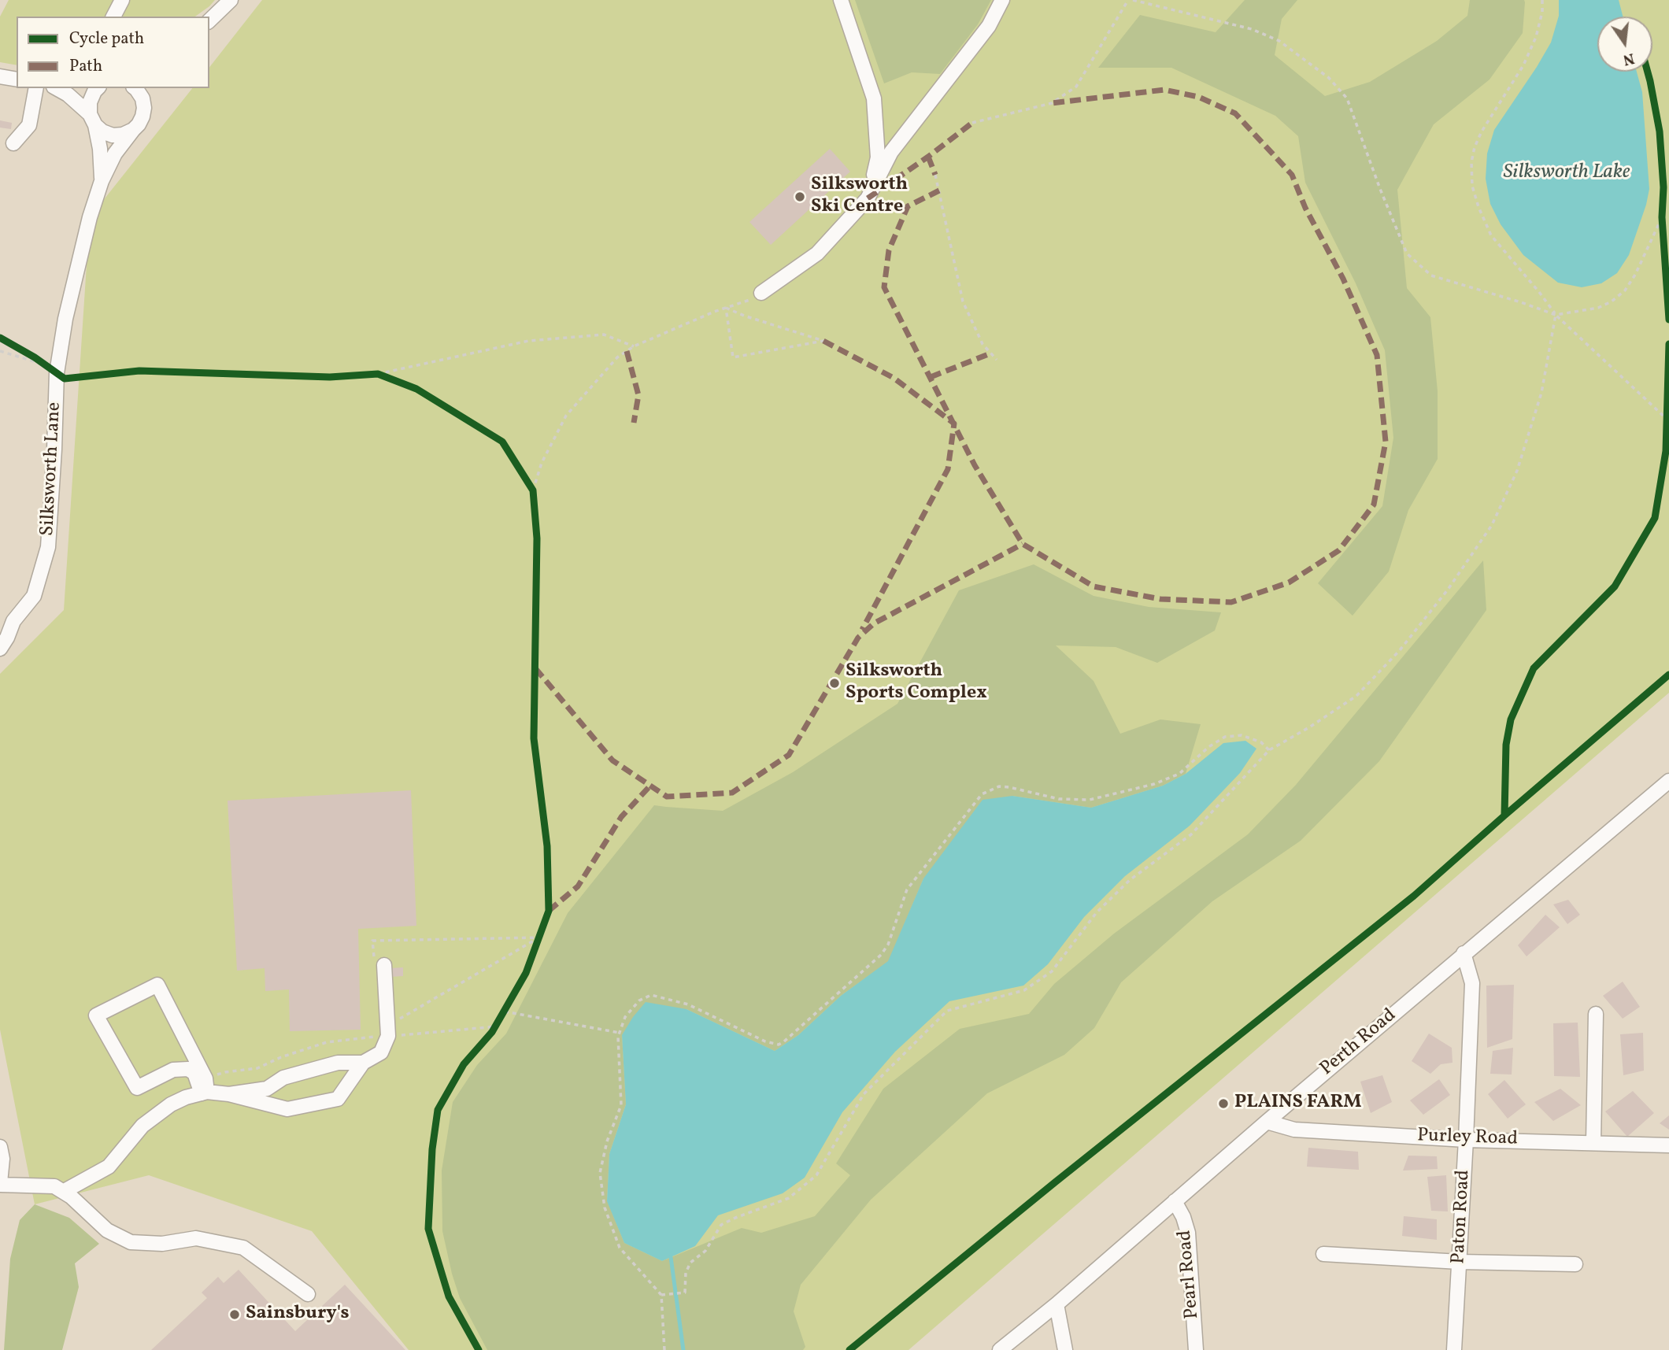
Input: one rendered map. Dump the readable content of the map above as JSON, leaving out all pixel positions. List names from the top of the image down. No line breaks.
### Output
{"streets":{"street":["Silksworth Lane","Perth Road","Purley Road","Paton Road","Pearl Road"]},"crossings":[["Perth Road","Purley Road"],["Perth Road","Paton Road"],["Perth Road","Pearl Road"],["Purley Road","Paton Road"]],"water":["Silksworth Lake"],"places":["Silksworth Ski Centre","Silksworth Sports Complex","PLAINS FARM","Sainsbury's"],"legend":["Cycle path","Path"],"north":"bottom"}
